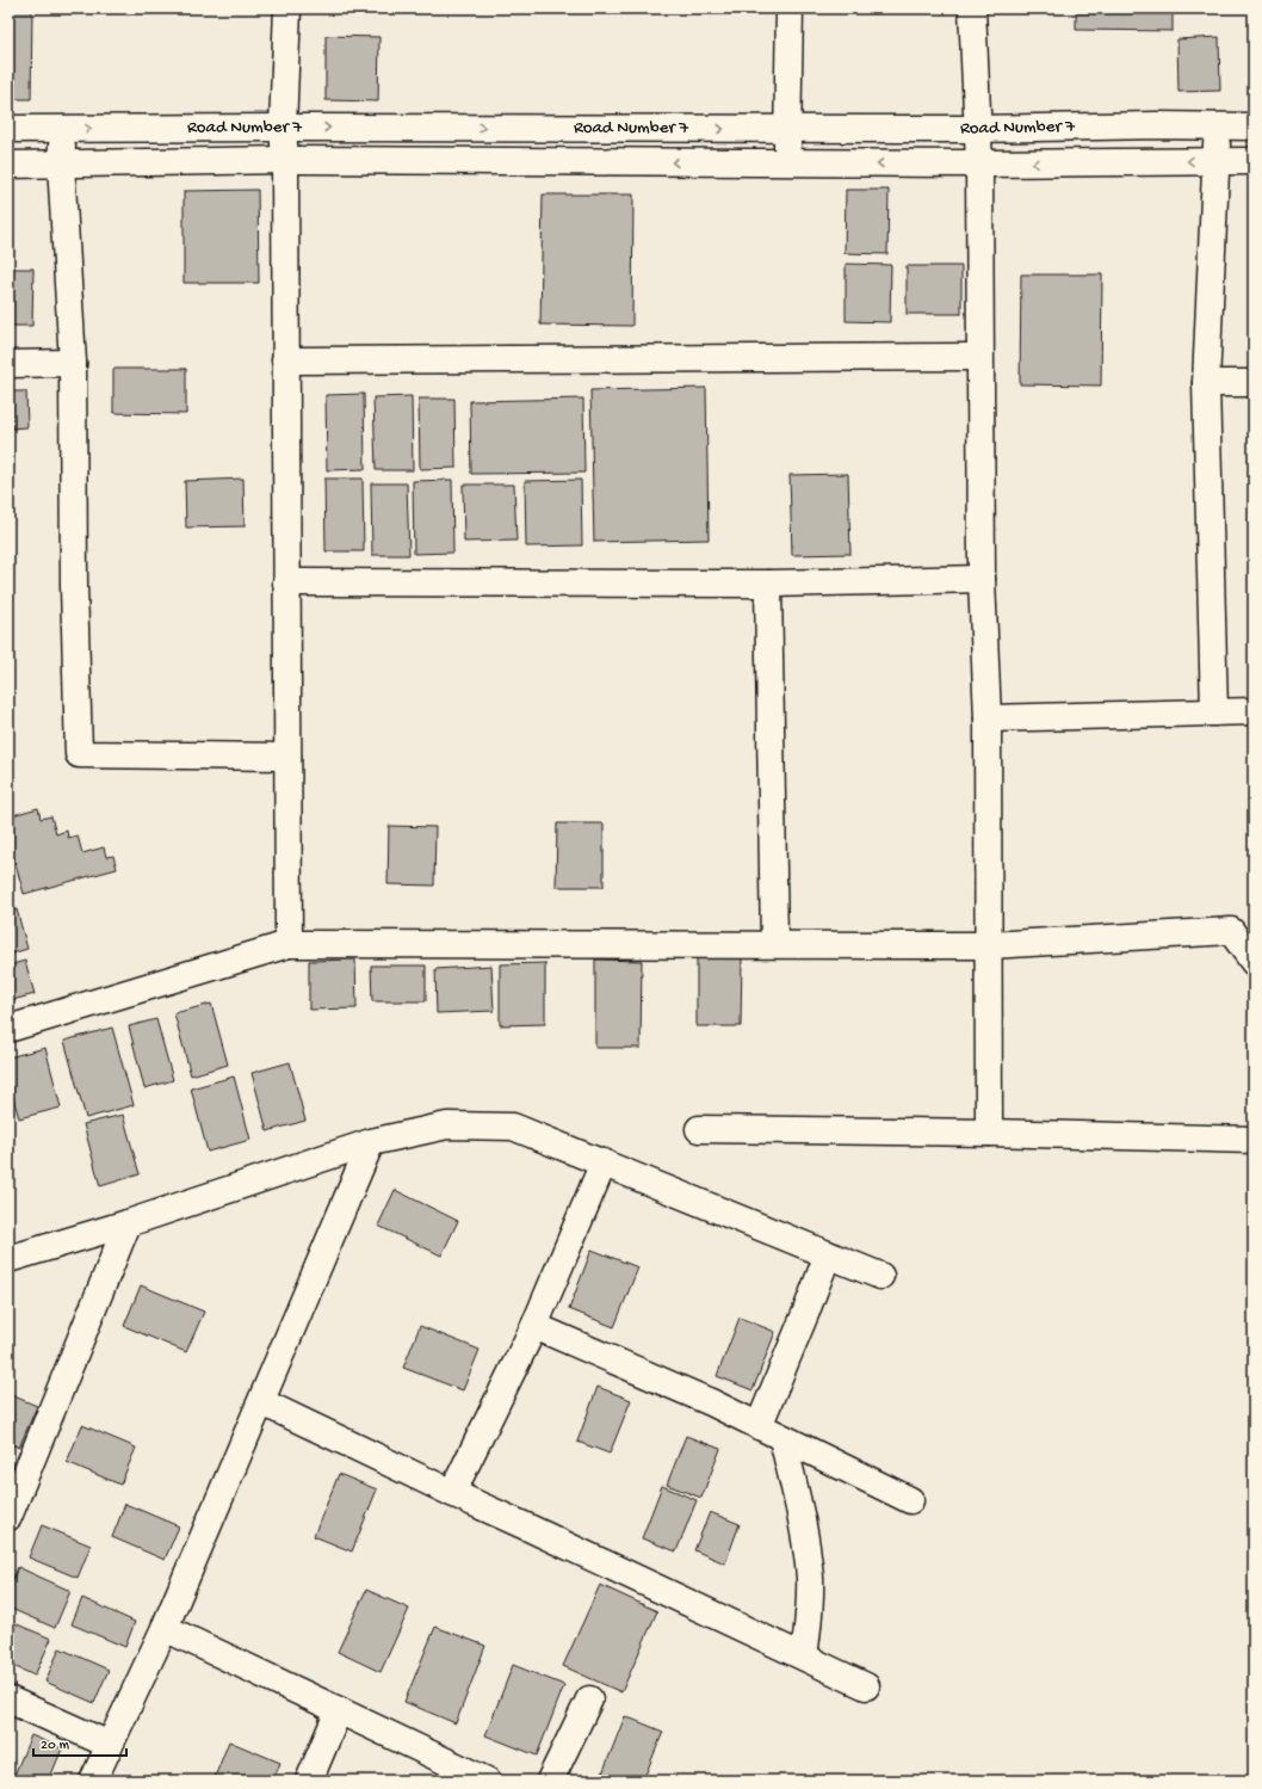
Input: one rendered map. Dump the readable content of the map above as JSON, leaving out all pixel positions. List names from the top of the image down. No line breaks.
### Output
{"streets":{"street":["Road Number 7"]},"scale_bar":"20 m"}
